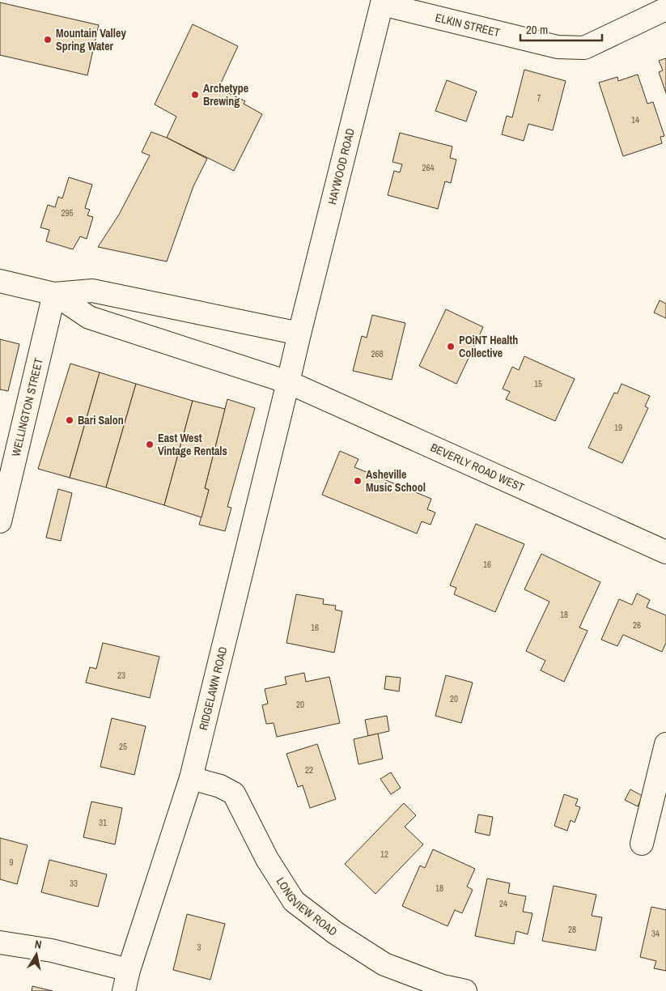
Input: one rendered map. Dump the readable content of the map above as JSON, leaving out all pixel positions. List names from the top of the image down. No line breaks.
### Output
{"streets":{"street":["ELKIN STREET","HAYWOOD ROAD","WELLINGTON STREET","BEVERLY ROAD WEST","RIDGELAWN ROAD","LONGVIEW ROAD"]},"crossings":[["ELKIN STREET","HAYWOOD ROAD"],["HAYWOOD ROAD","BEVERLY ROAD WEST"],["HAYWOOD ROAD","RIDGELAWN ROAD"],["BEVERLY ROAD WEST","RIDGELAWN ROAD"],["RIDGELAWN ROAD","LONGVIEW ROAD"]],"places":["Mountain Valley Spring Water","Archetype Brewing","POiNT Health Collective","Bari Salon","East West Vintage Rentals","Asheville Music School"],"house_numbers":["7","14","264","295","268","15","19","16","18","26","16","23","20","20","25","22","31","12","9","33","18","24","28","34","3"],"scale_bar":"20 m","north":"top"}
